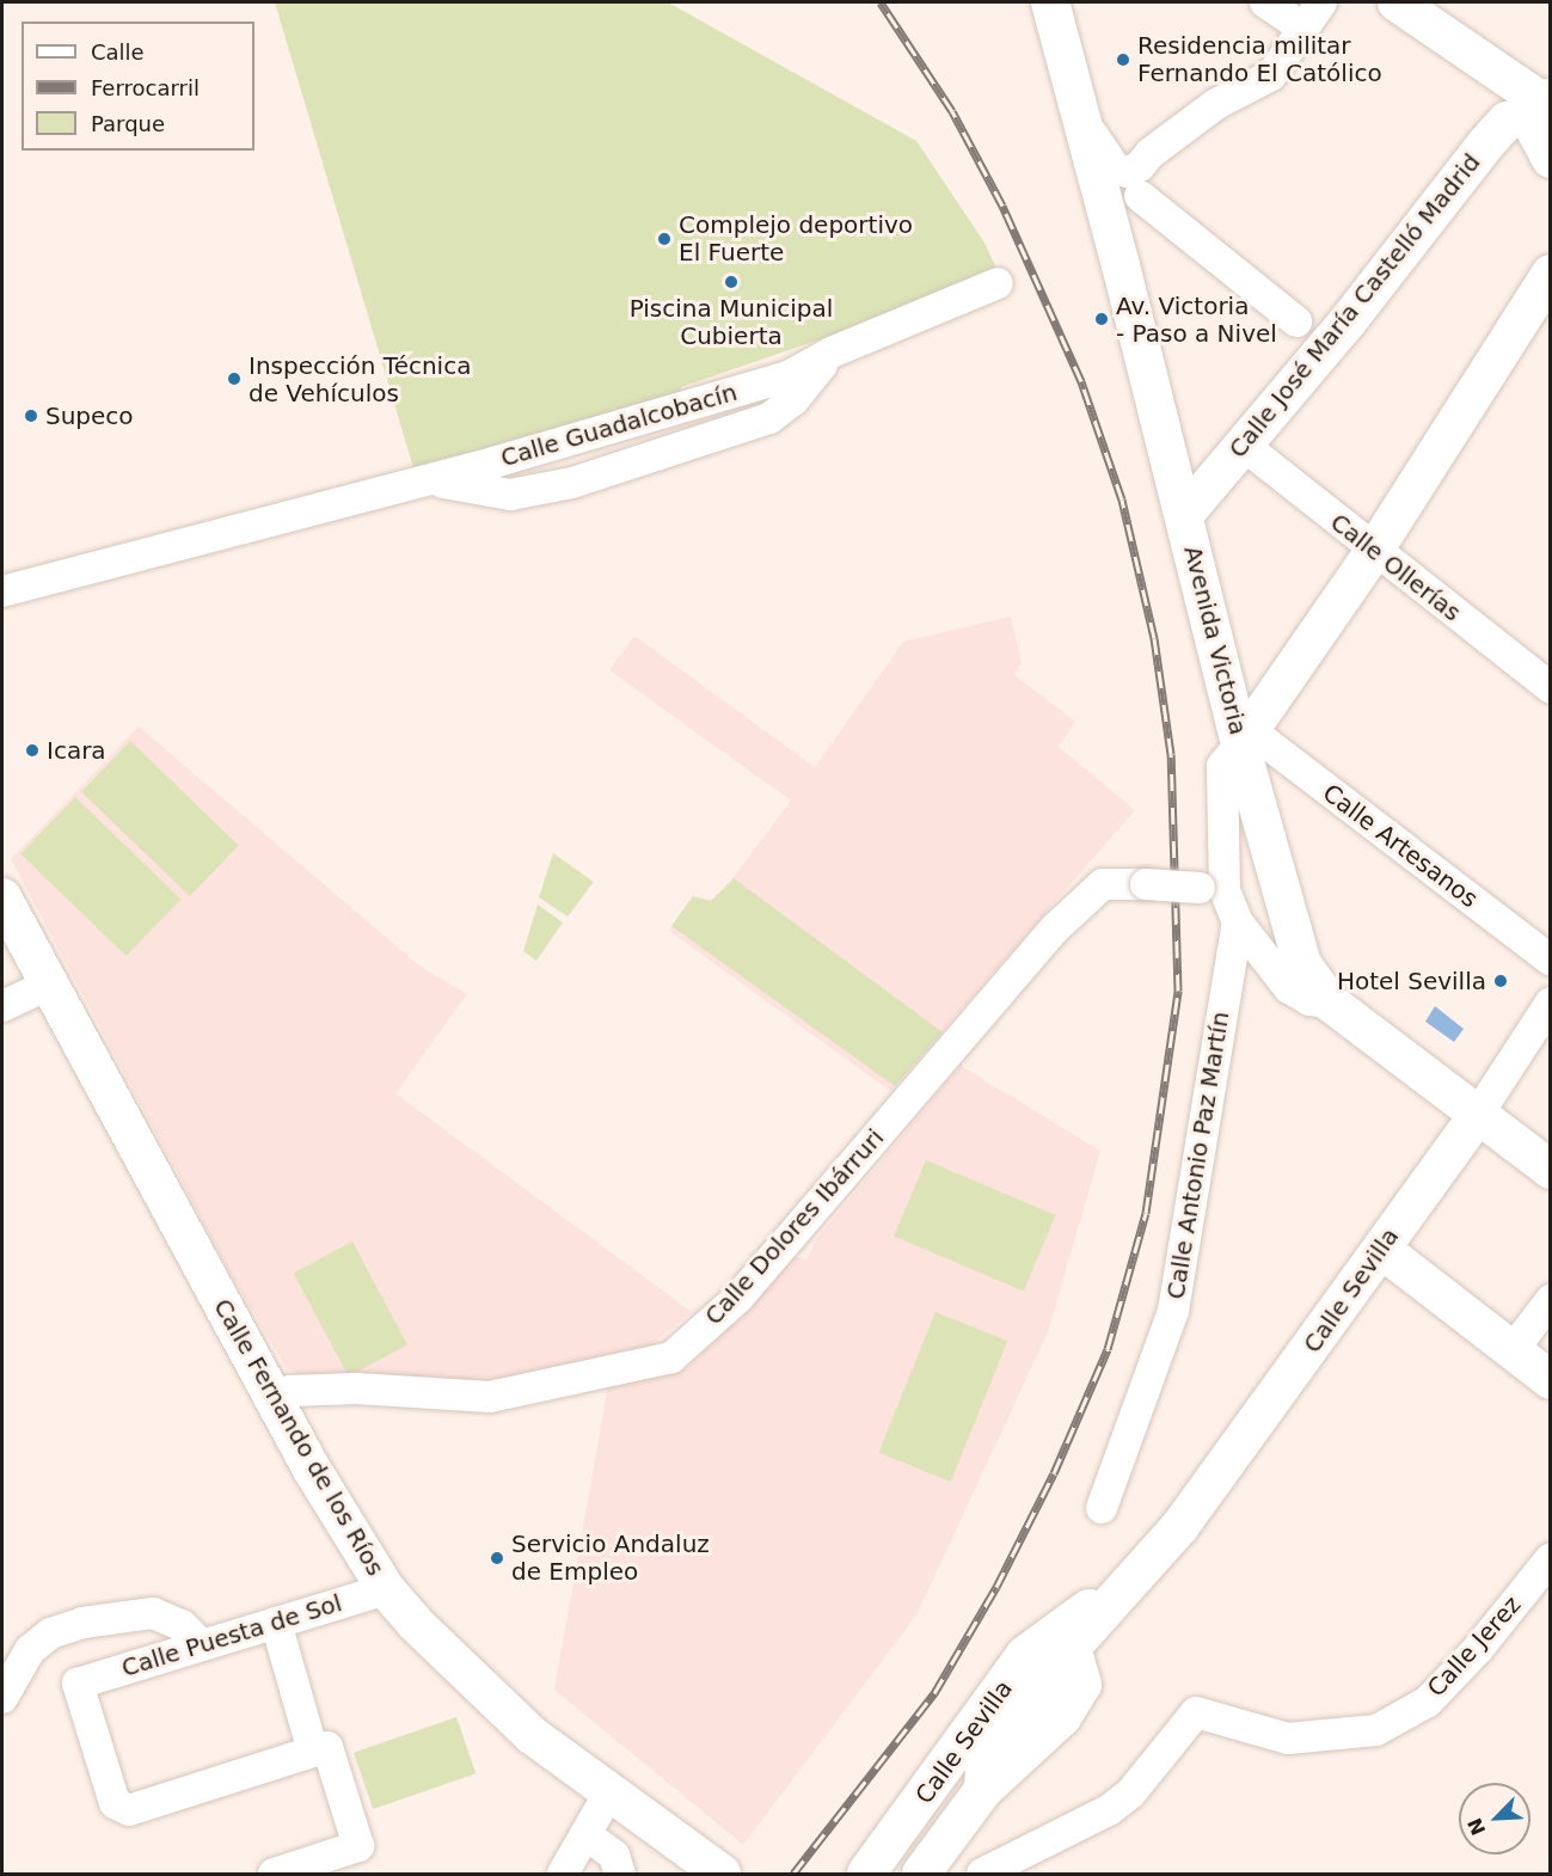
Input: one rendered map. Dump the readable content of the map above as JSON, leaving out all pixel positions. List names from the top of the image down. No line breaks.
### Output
{"streets":{"main road":["Calle José María Castelló Madrid","Avenida Victoria","Calle Sevilla","Calle Fernando de los Ríos"],"street":["Calle Guadalcobacín","Calle Ollerías","Calle Artesanos","Calle Antonio Paz Martín","Calle Dolores Ibárruri","Calle Puesta de Sol","Calle Jerez"]},"crossings":[["Calle José María Castelló Madrid","Calle Ollerías"],["Calle José María Castelló Madrid","Avenida Victoria"],["Avenida Victoria","Calle Artesanos"],["Avenida Victoria","Calle Sevilla"],["Calle Dolores Ibárruri","Calle Fernando de los Ríos"],["Calle Fernando de los Ríos","Calle Puesta de Sol"]],"places":["Residencia militar Fernando El Católico","Complejo deportivo El Fuerte","Piscina Municipal Cubierta","Av. Victoria - Paso a Nivel","Inspección Técnica de Vehículos","Supeco","Icara","Hotel Sevilla","Servicio Andaluz de Empleo"],"legend":["Calle","Ferrocarril","Parque"],"north":"bottom left"}
